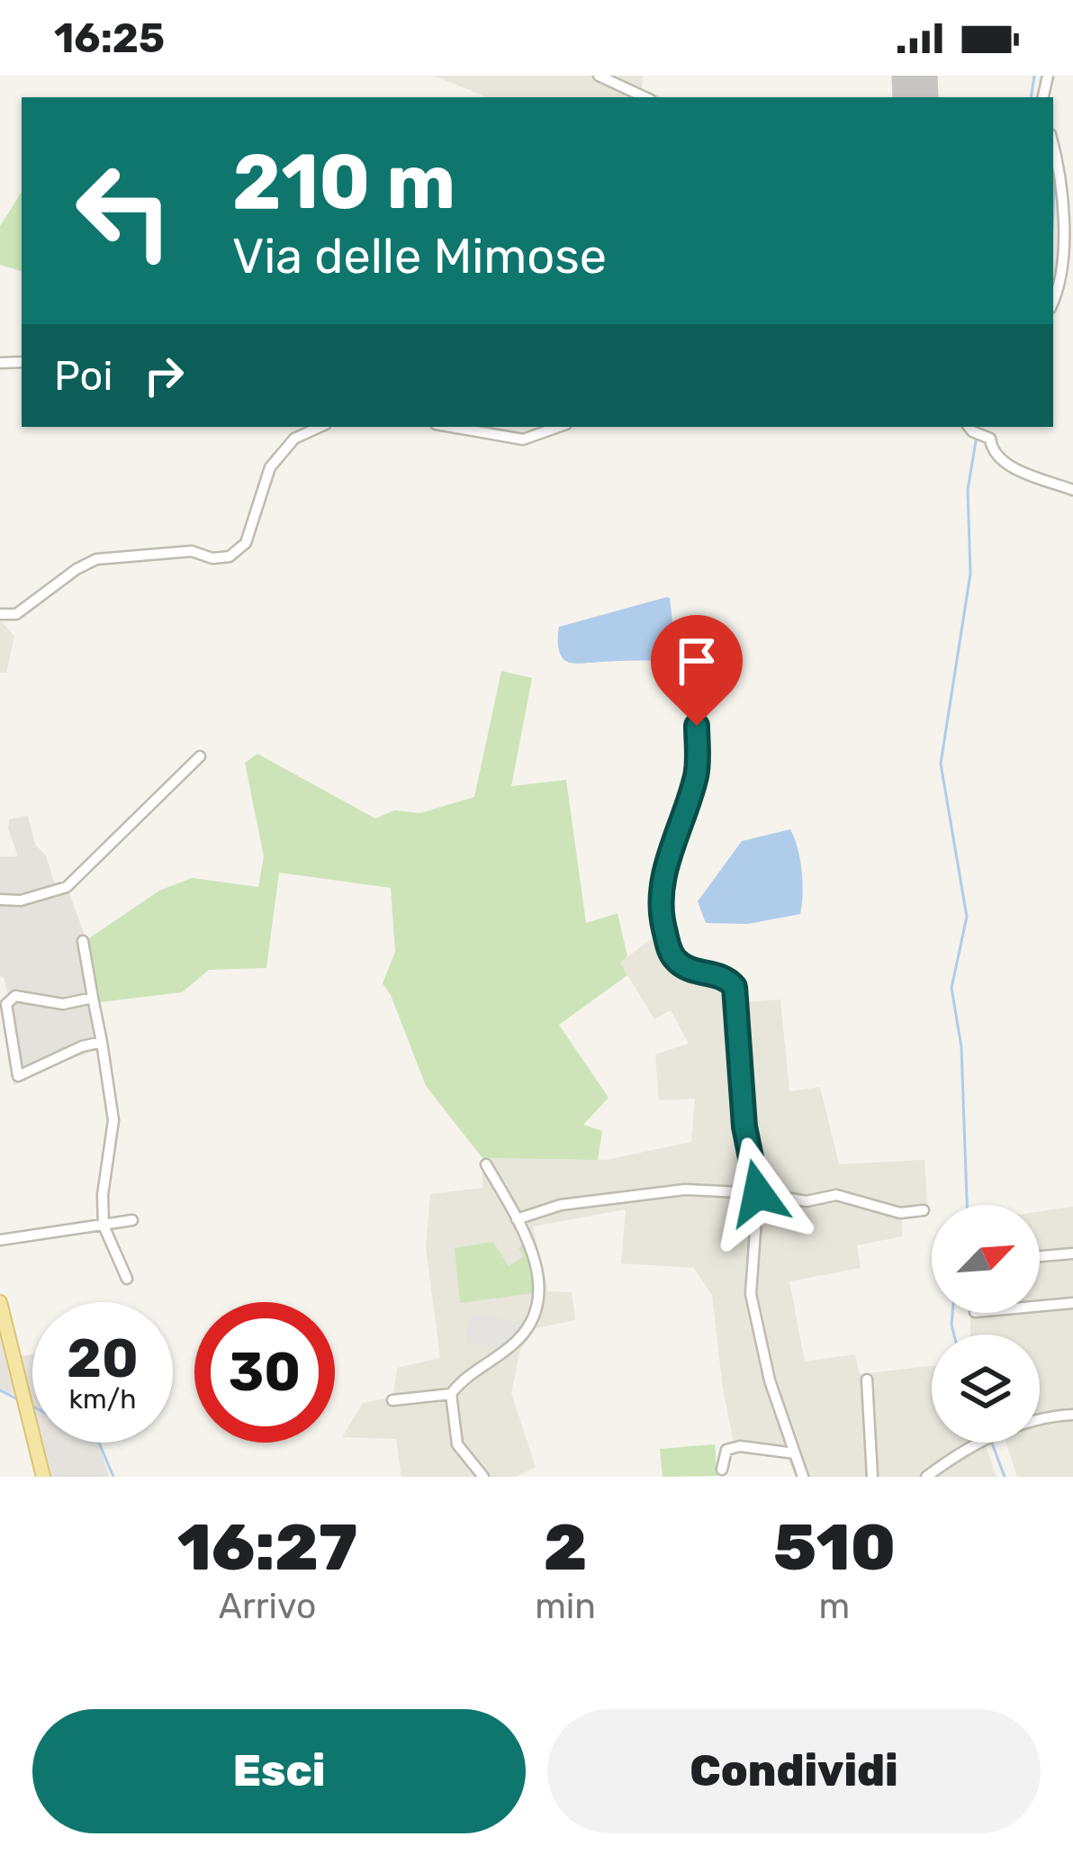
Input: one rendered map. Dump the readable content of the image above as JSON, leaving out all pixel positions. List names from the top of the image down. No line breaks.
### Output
{"north":"top right","page":{"status":"16:25","turn":["210 m","Via delle Mimose"],"then":"Poi","speed":"20 km/h","limit":"30","eta":["16:27","Arrivo","2","min","510","m"],"buttons":["Esci","Condividi"]}}
